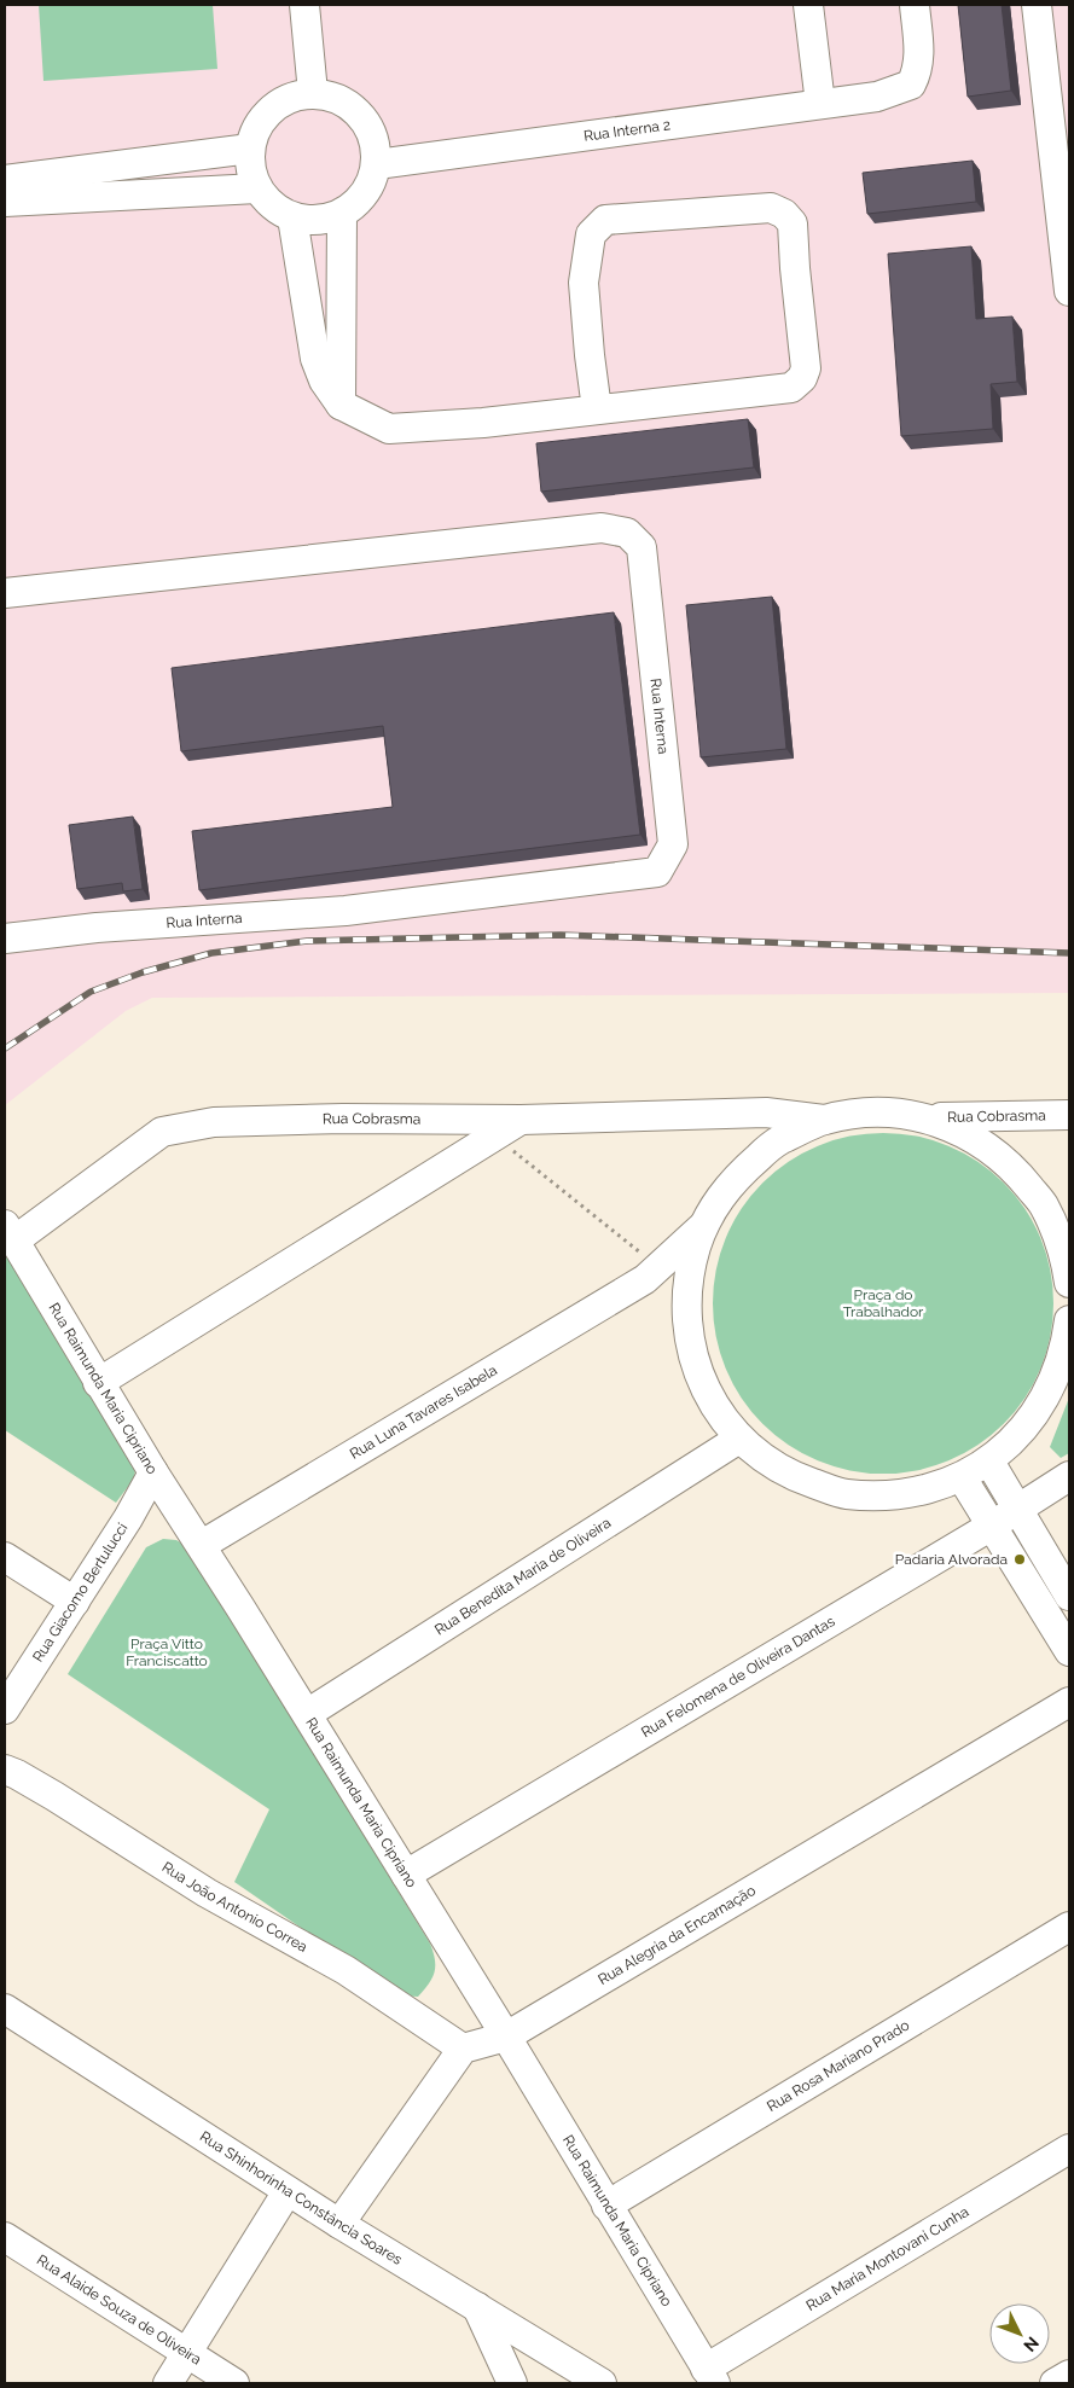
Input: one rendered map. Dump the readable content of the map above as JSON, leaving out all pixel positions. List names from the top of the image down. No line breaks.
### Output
{"streets":{"street":["Rua Interna 2","Rua Interna","Rua Cobrasma","Rua Raimunda Maria Cipriano","Rua Luna Tavares Isabela","Rua Benedita Maria de Oliveira","Rua Giacomo Bertulucci","Rua Felomena de Oliveira Dantas","Rua João Antonio Correa","Rua Alegria da Encarnação","Rua Rosa Mariano Prado","Rua Shinhorinha Constância Soares","Rua Maria Montovani Cunha","Rua Alaide Souza de Oliveira"]},"crossings":[["Rua Cobrasma","Rua Raimunda Maria Cipriano"],["Rua Raimunda Maria Cipriano","Rua Luna Tavares Isabela"],["Rua Raimunda Maria Cipriano","Rua Benedita Maria de Oliveira"],["Rua Raimunda Maria Cipriano","Rua Giacomo Bertulucci"],["Rua Raimunda Maria Cipriano","Rua Felomena de Oliveira Dantas"],["Rua Raimunda Maria Cipriano","Rua Alegria da Encarnação"],["Rua Raimunda Maria Cipriano","Rua Rosa Mariano Prado"],["Rua Raimunda Maria Cipriano","Rua Maria Montovani Cunha"],["Rua João Antonio Correa","Rua Alegria da Encarnação"]],"parks":["Praça do Trabalhador","Praça Vitto Franciscatto"],"places":["Padaria Alvorada"],"north":"bottom right"}
